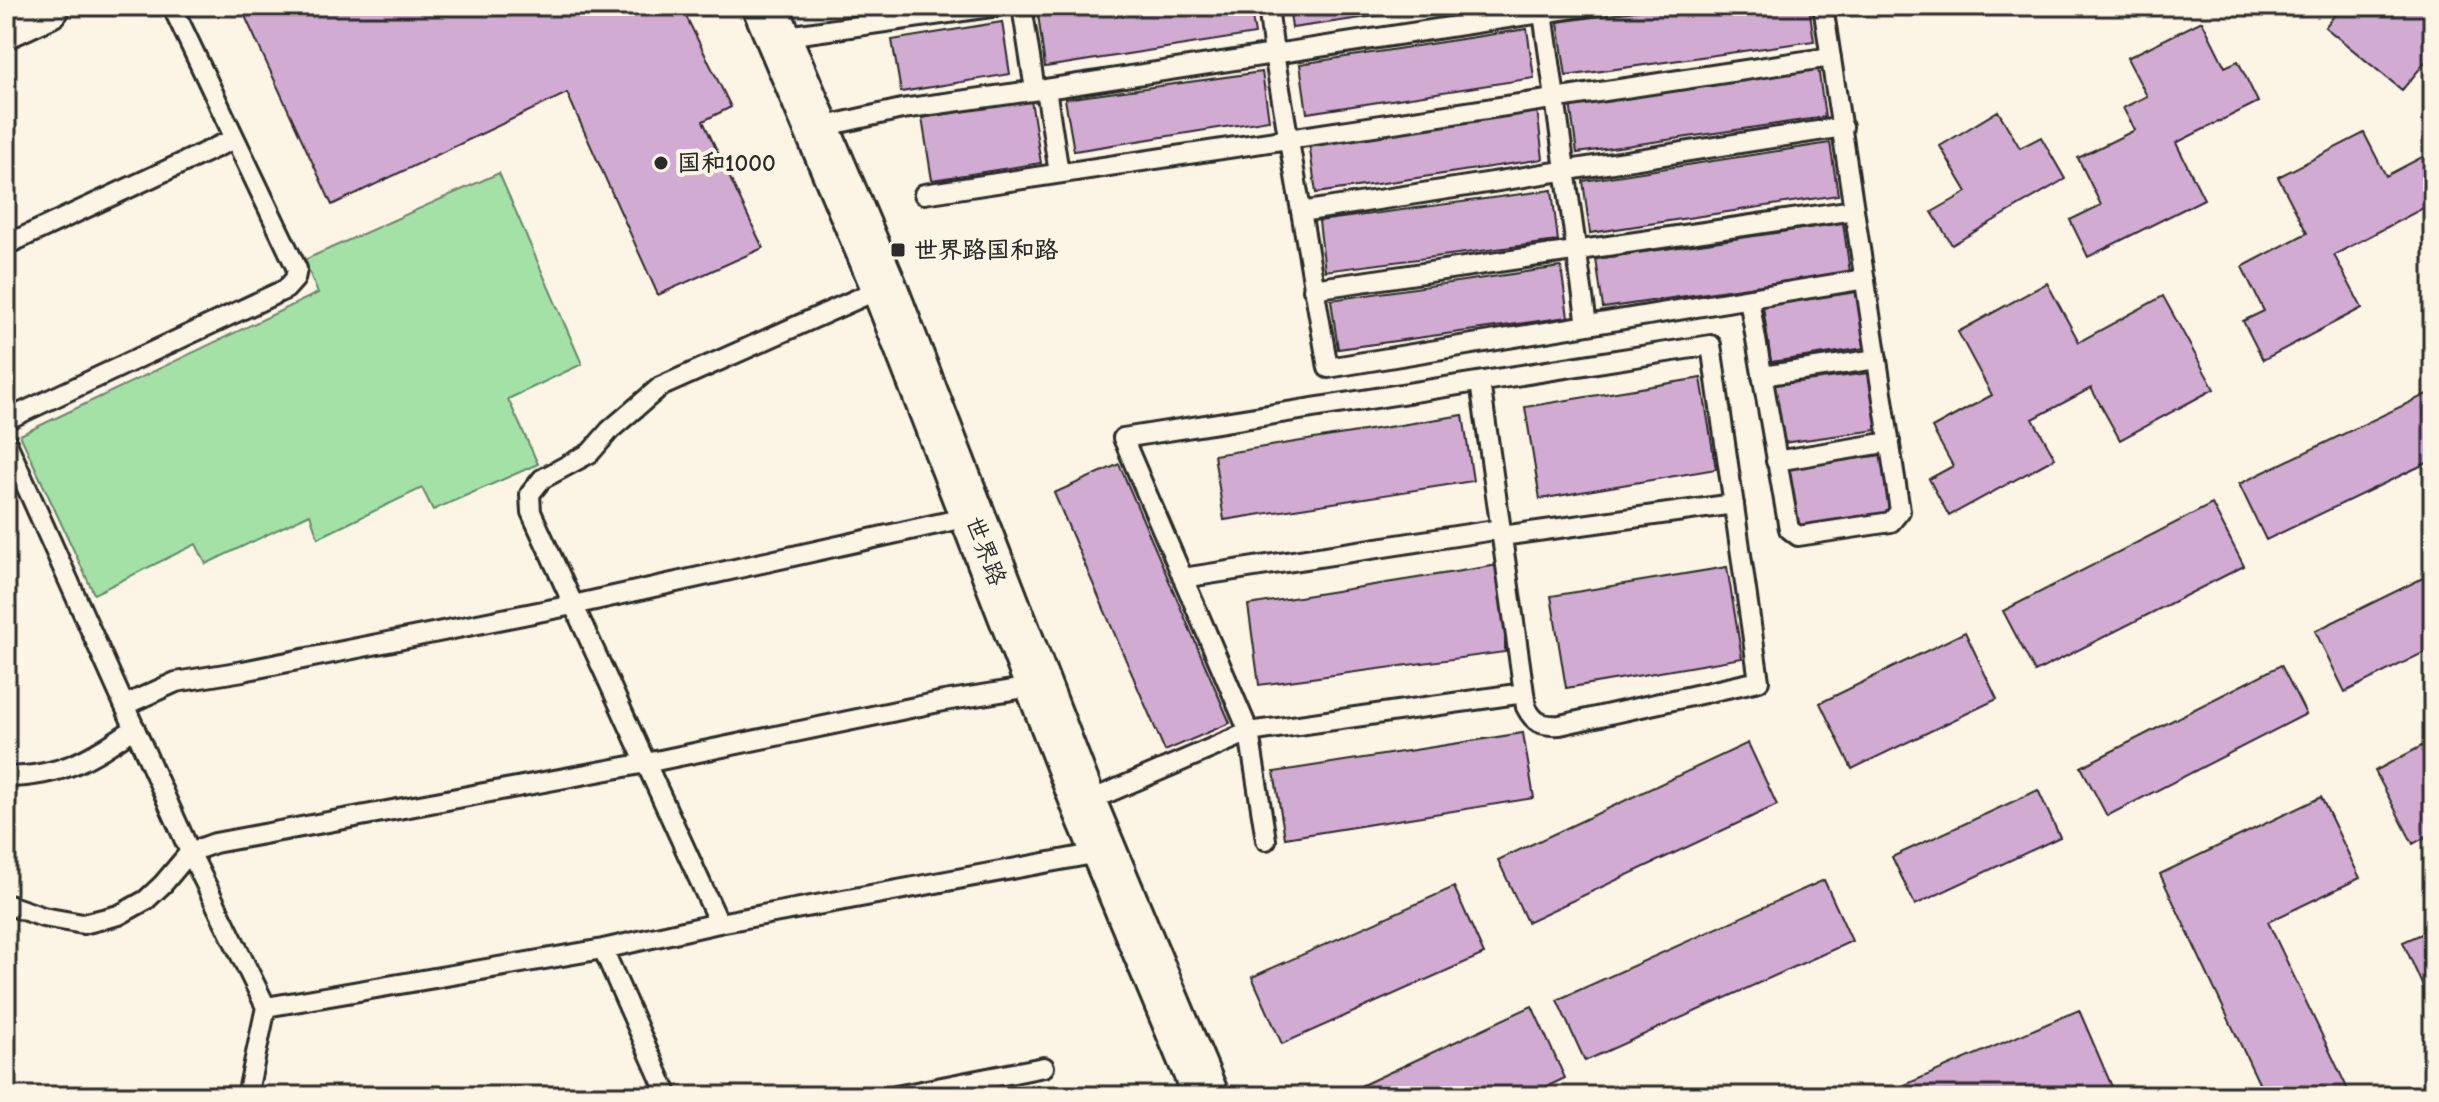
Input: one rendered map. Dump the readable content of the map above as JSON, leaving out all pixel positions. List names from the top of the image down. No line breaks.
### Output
{"streets":{"street":["世界路"]},"places":{"other":["国和1000"],"transit":["世界路国和路"]}}
